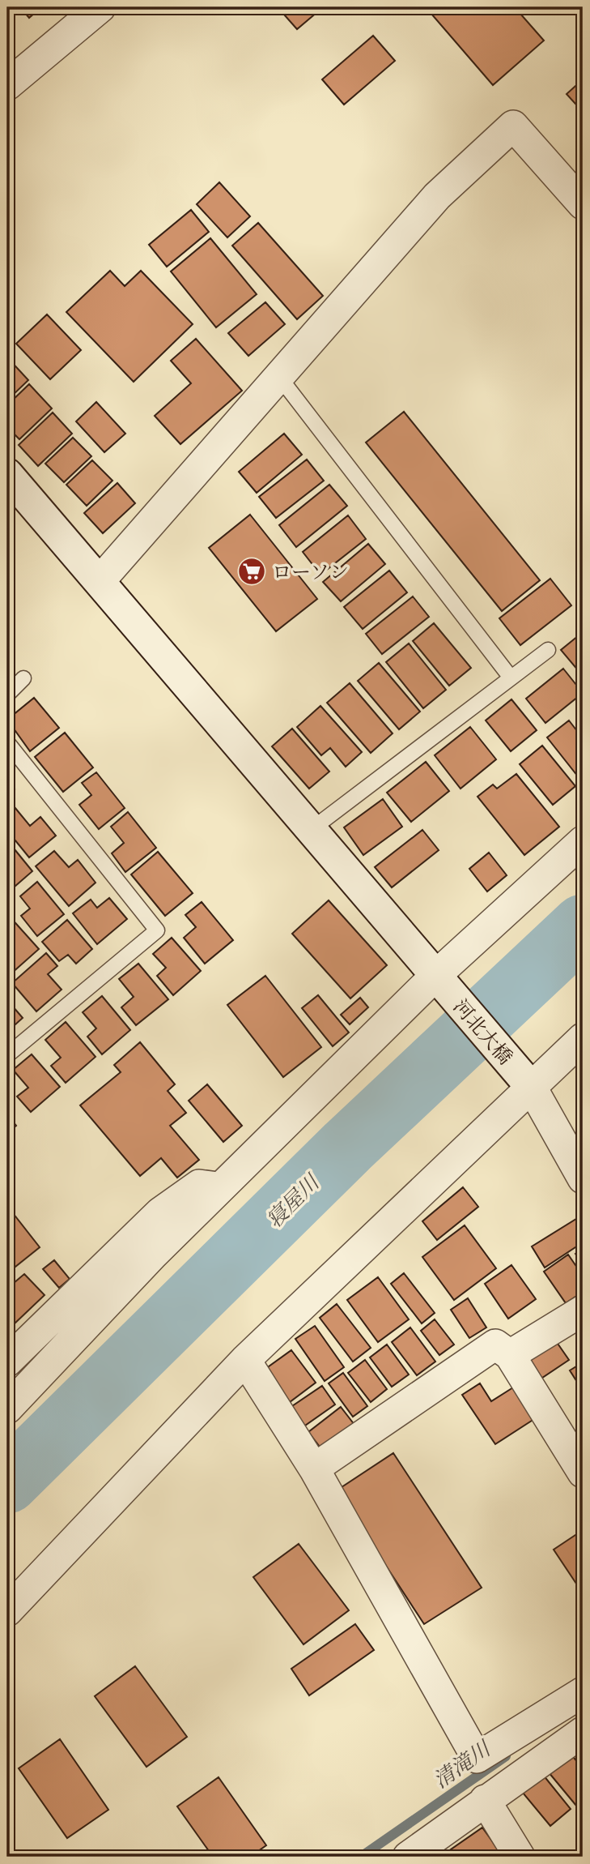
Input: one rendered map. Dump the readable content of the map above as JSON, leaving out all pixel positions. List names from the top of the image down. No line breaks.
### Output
{"streets":{"street":["河北大橋"]},"water":["寝屋川","清滝川"],"places":{"supermarket":["ローソン"]}}
